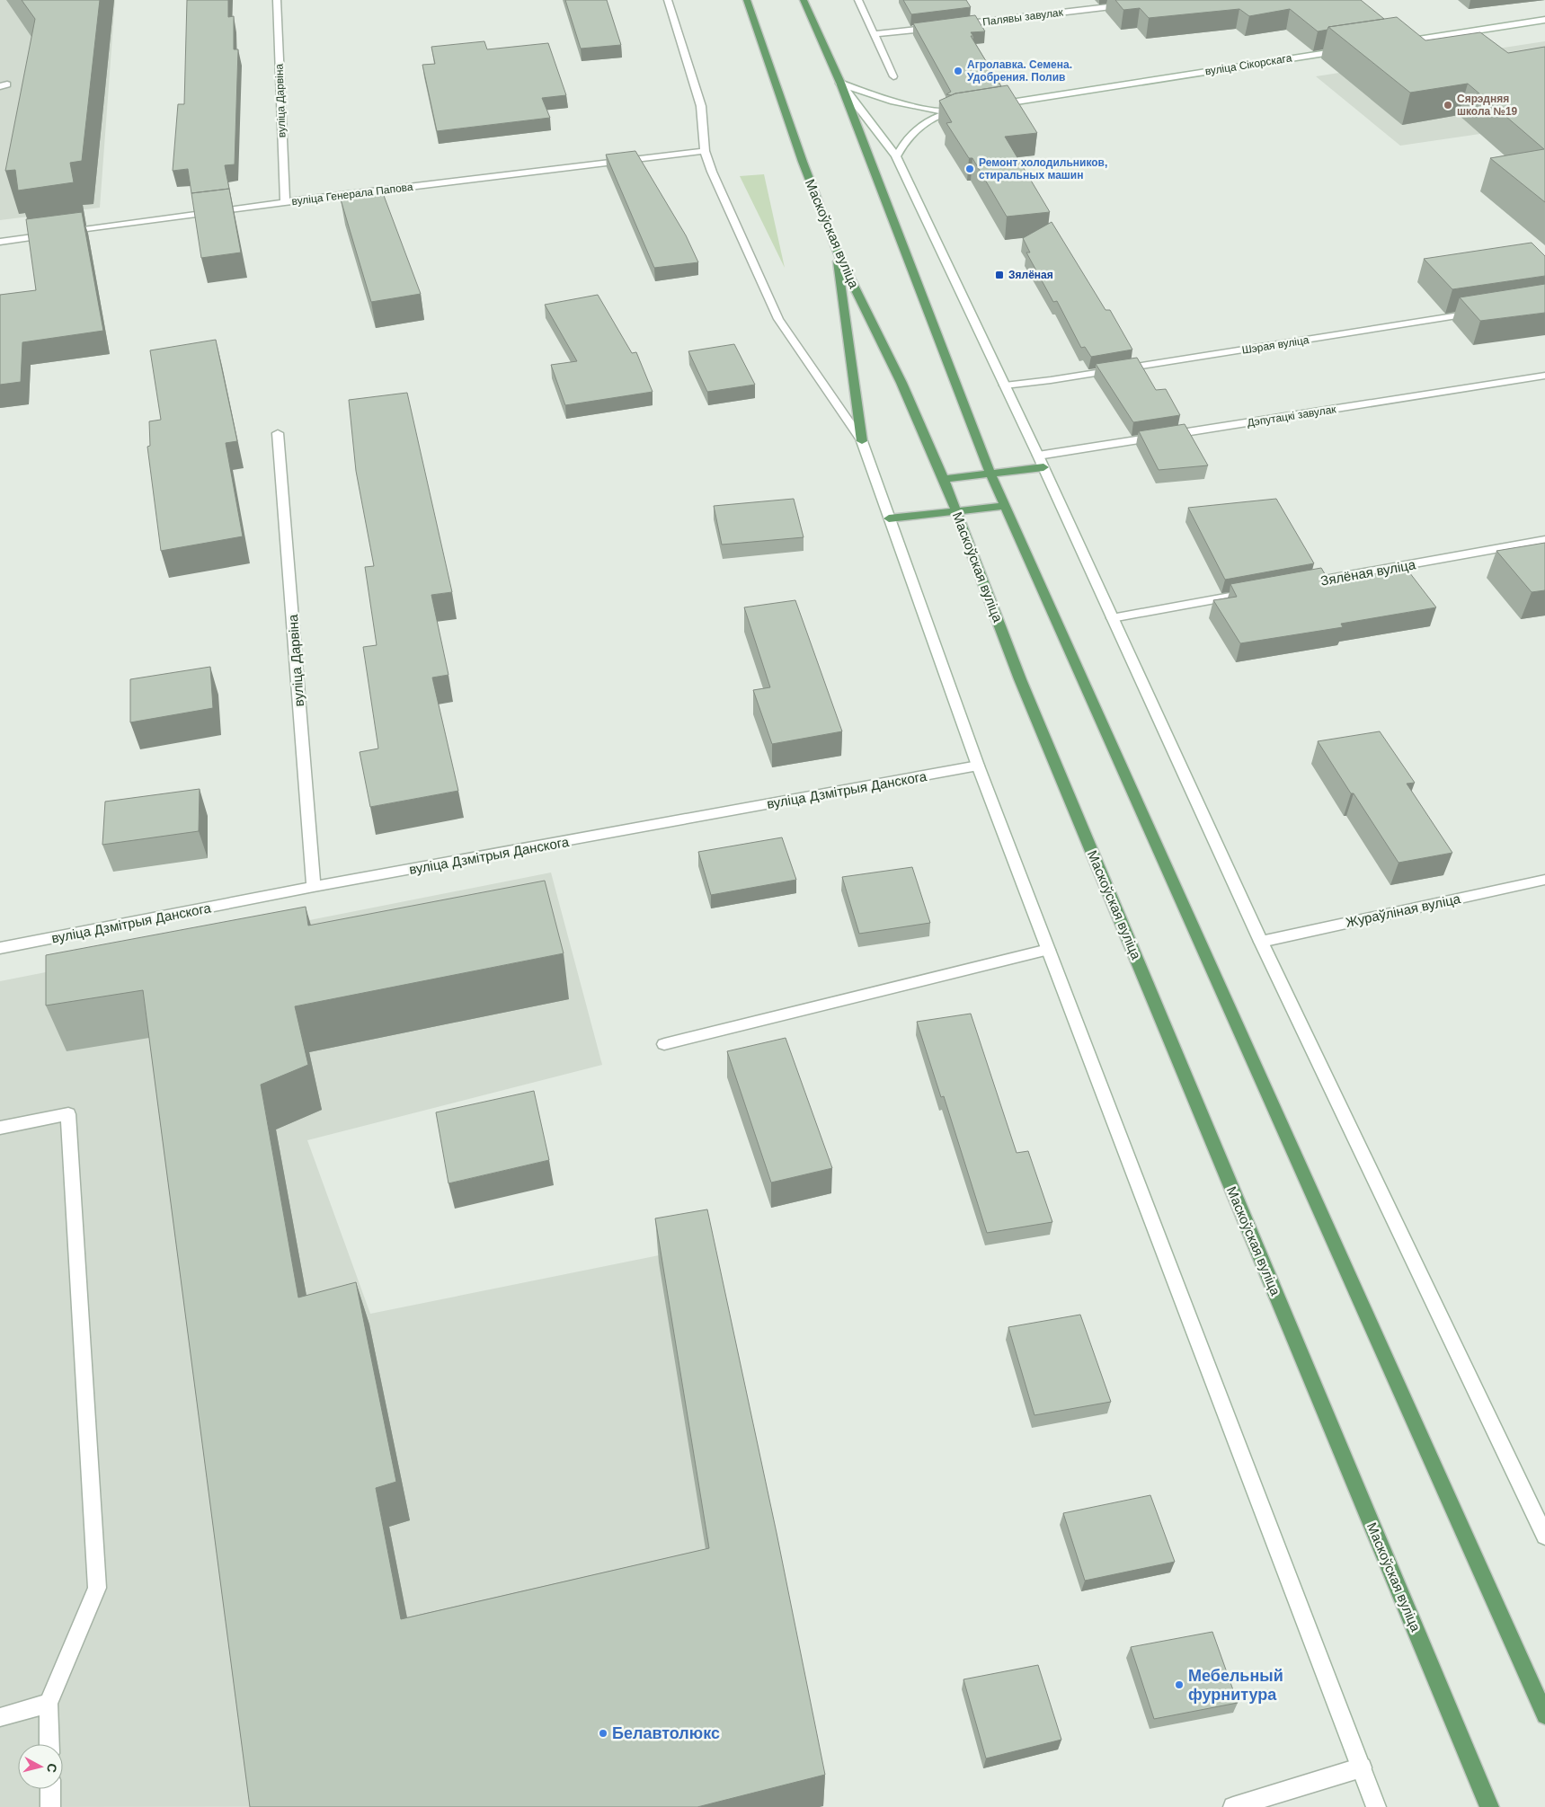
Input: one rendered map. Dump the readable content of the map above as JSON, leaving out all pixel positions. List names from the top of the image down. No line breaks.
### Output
{"streets":{"main road":["Маскоўская вуліца"],"street":["Палявы завулак","вуліца Сікорскага","вуліца Дарвіна","вуліца Генерала Папова","Шэрая вуліца","Дэпутацкі завулак","Зялёная вуліца","вуліца Дзмітрыя Данскога","Жураўліная вуліца"]},"crossings":[["вуліца Дарвіна","вуліца Генерала Папова"],["вуліца Дарвіна","вуліца Дзмітрыя Данскога"]],"places":{"other":["Агролавка. Семена. Удобрения. Полив","Сярэдняя школа №19","Ремонт холодильников, стиральных машин","Мебельный фурнитура","Белавтолюкс"],"transit":["Зялёная"]},"north":"right"}
